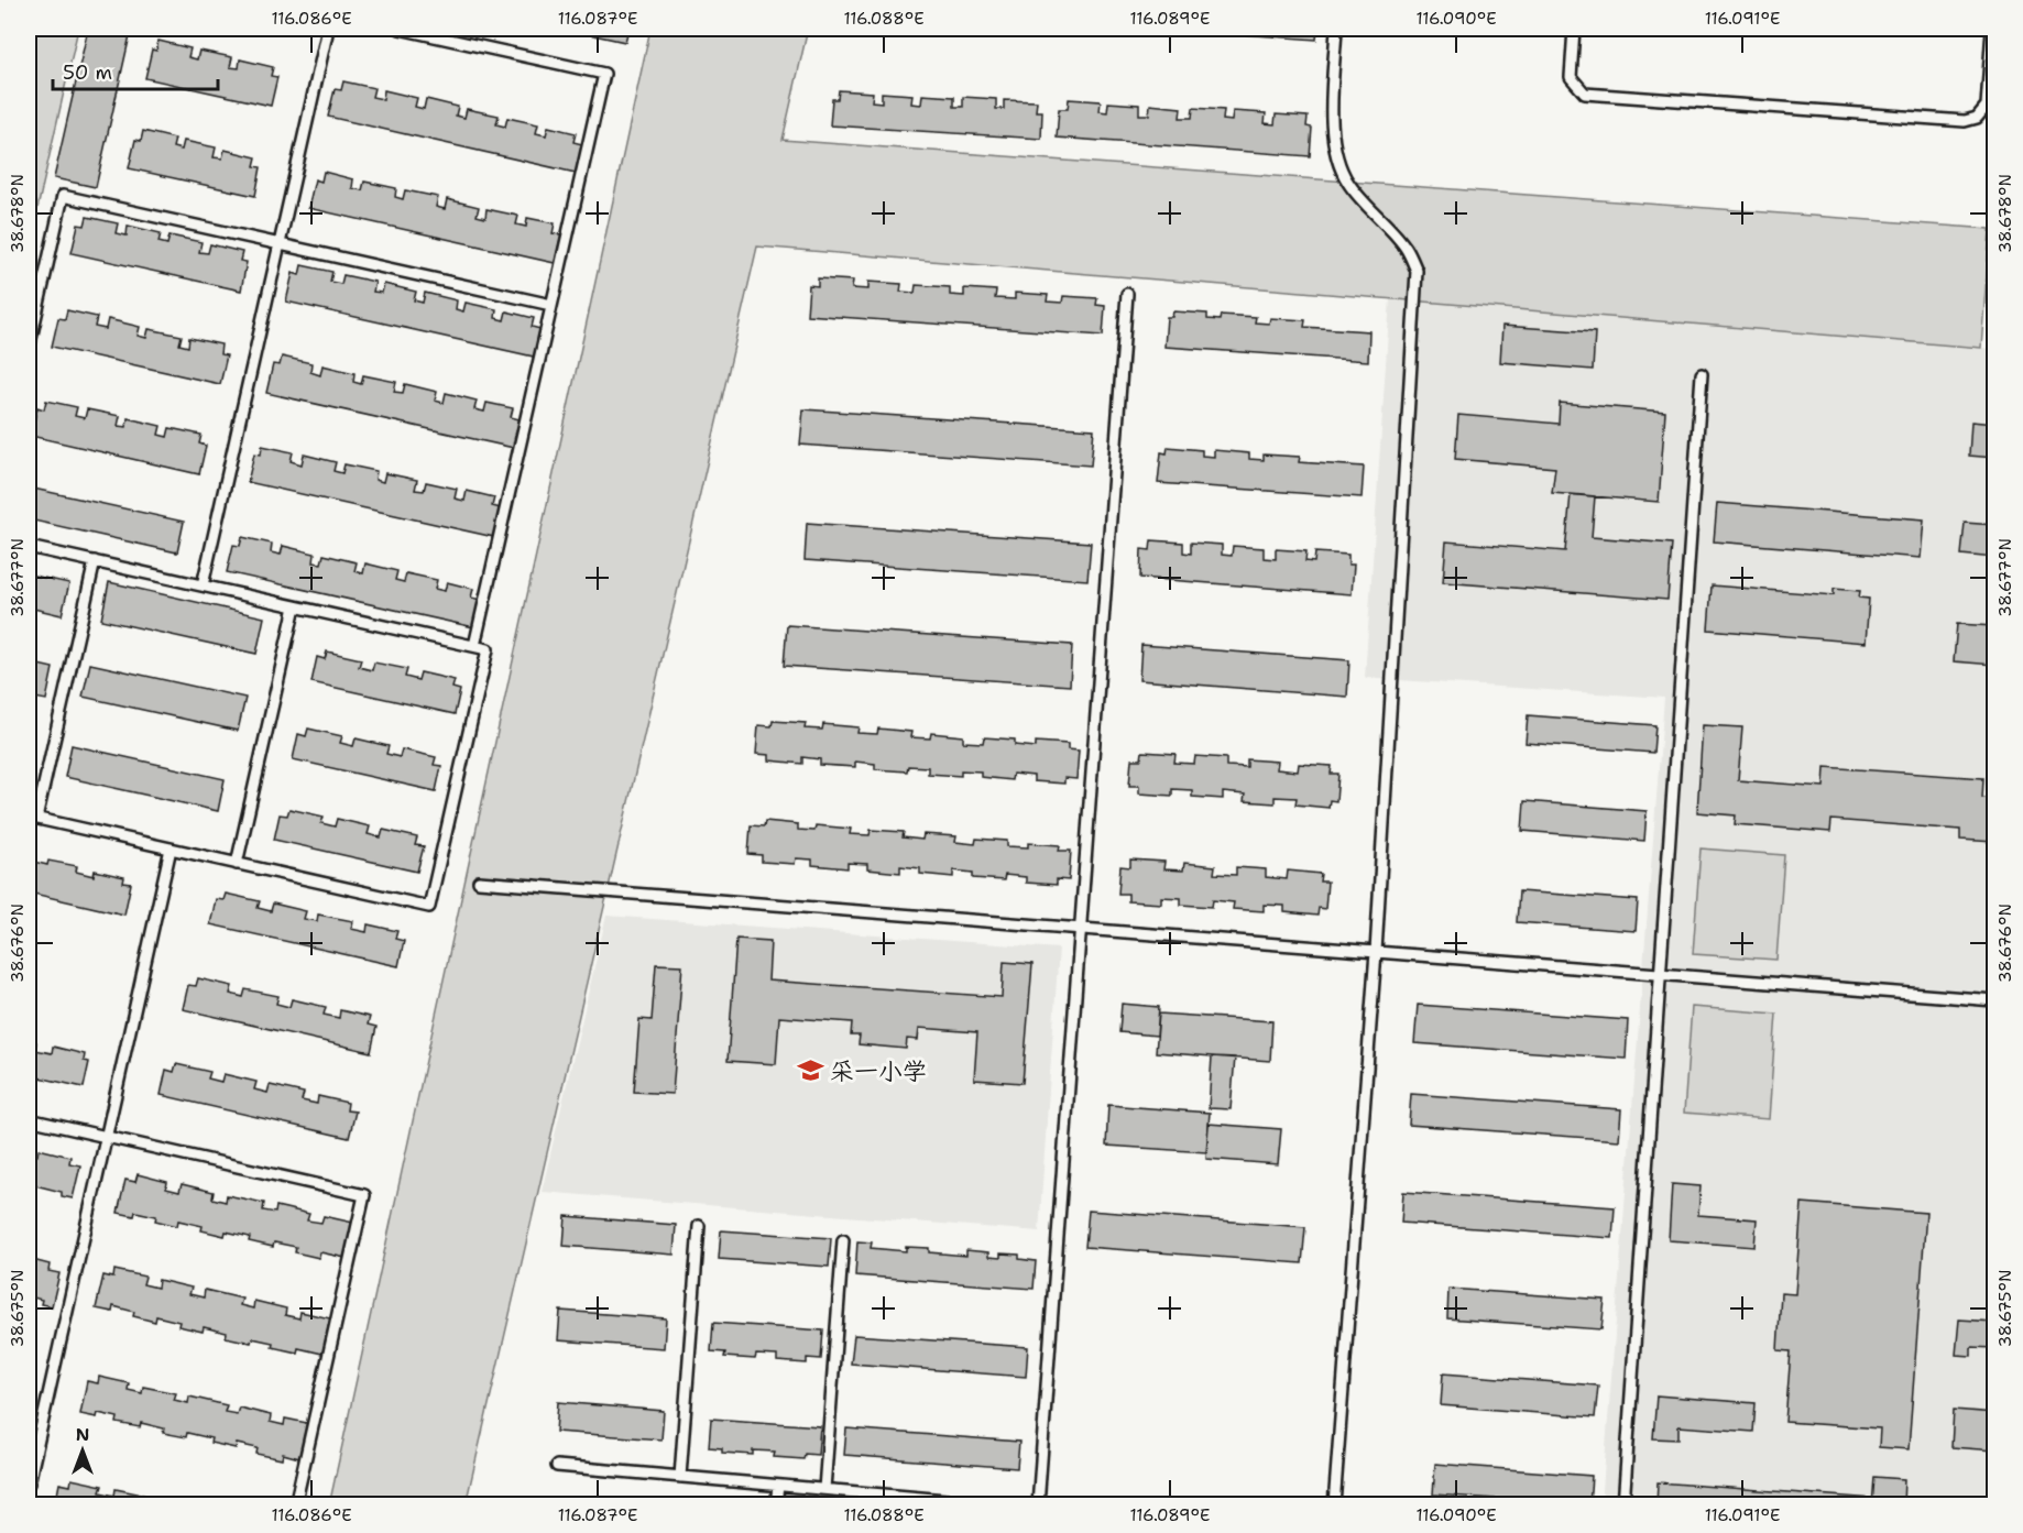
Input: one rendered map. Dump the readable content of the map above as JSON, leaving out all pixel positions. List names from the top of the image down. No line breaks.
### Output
{"places":{"school or university":["采一小学"]},"scale_bar":"50 m","north":"top","coordinates":["116.086°E","116.087°E","116.088°E","116.089°E","116.090°E","116.091°E","38.678°N","38.677°N","38.676°N","38.675°N"]}
